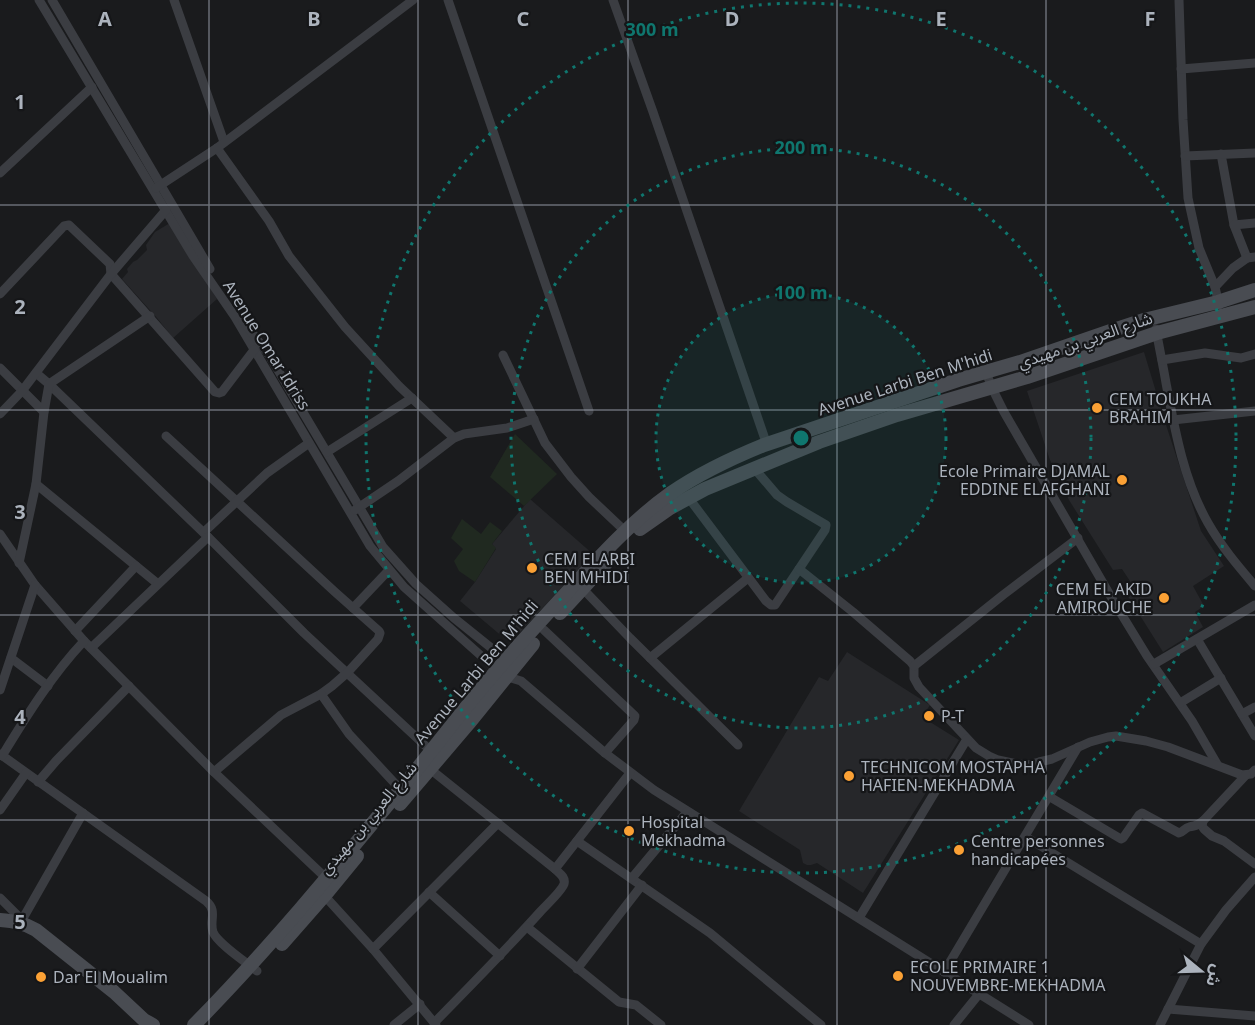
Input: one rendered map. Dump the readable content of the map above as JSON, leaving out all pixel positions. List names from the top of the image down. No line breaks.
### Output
{"streets":{"main road":["شارع العربي بن مهيدي","Avenue Larbi Ben M'hidi"],"street":["Avenue Omar Idriss"]},"crossings":[["شارع العربي بن مهيدي","Avenue Omar Idriss"],["شارع العربي بن مهيدي","Avenue Larbi Ben M'hidi"],["Avenue Omar Idriss","Avenue Larbi Ben M'hidi"]],"places":["CEM TOUKHA BRAHIM","Ecole Primaire DJAMAL EDDINE ELAFGHANI","CEM ELARBI BEN MHIDI","CEM EL AKID AMIROUCHE","P-T","TECHNICOM MOSTAPHA HAFIEN-MEKHADMA","Hospital Mekhadma","Centre personnes handicapées","ECOLE PRIMAIRE 1 NOUVEMBRE-MEKHADMA","Dar El Moualim"],"north":"right","grid":{"columns":["A","B","C","D","E","F"],"rows":["1","2","3","4","5"]},"rings":["300 m","200 m","100 m"]}
